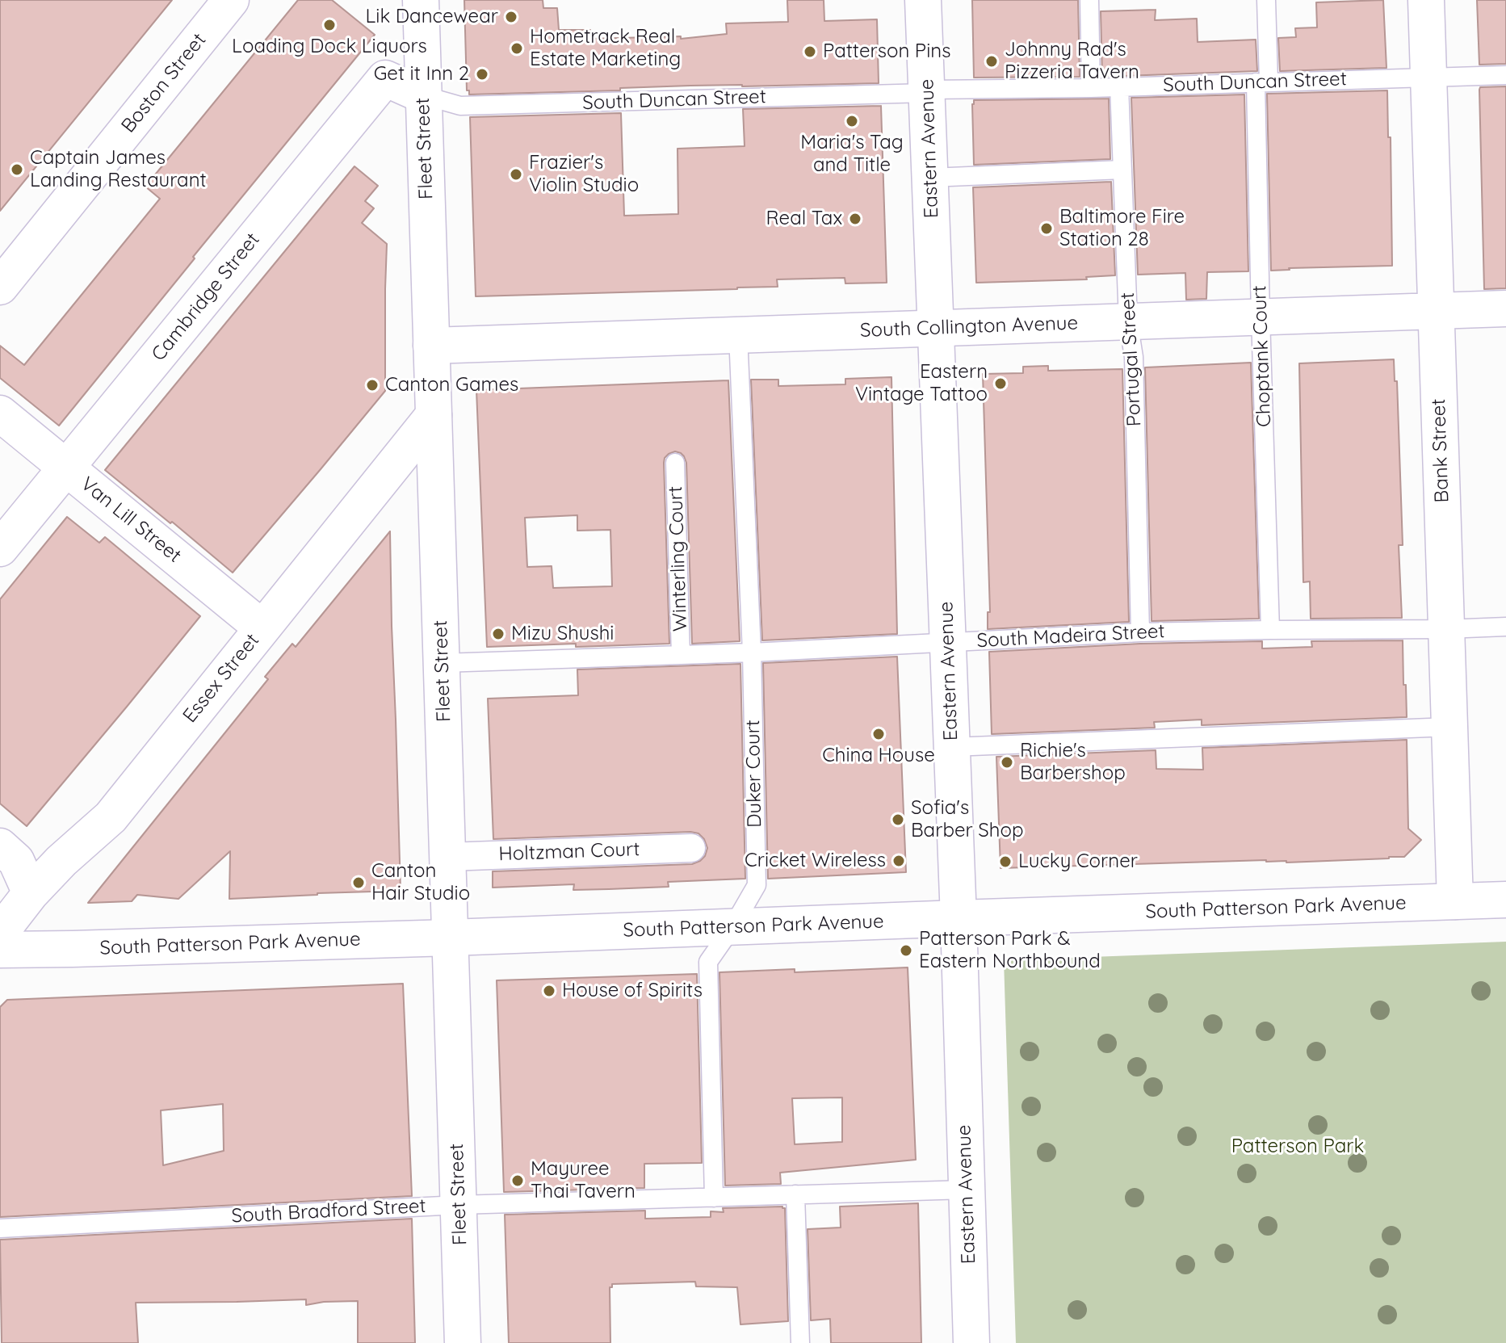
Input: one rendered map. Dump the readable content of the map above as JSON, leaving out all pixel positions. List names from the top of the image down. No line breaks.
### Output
{"streets":{"street":["Boston Street","Fleet Street","Eastern Avenue","Cambridge Street","South Collington Avenue","Bank Street","Van Lill Street","Essex Street","Holtzman Court","South Patterson Park Avenue"],"lane":["South Duncan Street","Choptank Court","Portugal Street","Winterling Court","South Madeira Street","Duker Court","South Bradford Street"]},"crossings":[["South Duncan Street","Fleet Street"],["South Duncan Street","Eastern Avenue"],["South Duncan Street","Cambridge Street"],["South Duncan Street","Choptank Court"],["South Duncan Street","Portugal Street"],["South Duncan Street","Bank Street"],["Fleet Street","Cambridge Street"],["Fleet Street","South Collington Avenue"],["Fleet Street","South Madeira Street"],["Fleet Street","Essex Street"],["Fleet Street","Holtzman Court"],["Fleet Street","South Patterson Park Avenue"],["Fleet Street","South Bradford Street"],["Eastern Avenue","South Collington Avenue"],["Eastern Avenue","South Madeira Street"],["Eastern Avenue","South Patterson Park Avenue"],["Eastern Avenue","South Bradford Street"],["Cambridge Street","Van Lill Street"],["South Collington Avenue","Choptank Court"],["South Collington Avenue","Portugal Street"],["South Collington Avenue","Bank Street"],["South Collington Avenue","Duker Court"],["Choptank Court","South Madeira Street"],["Portugal Street","South Madeira Street"],["Bank Street","South Madeira Street"],["Bank Street","South Patterson Park Avenue"],["Van Lill Street","Essex Street"],["Winterling Court","South Madeira Street"],["South Madeira Street","Duker Court"],["Duker Court","South Patterson Park Avenue"],["Duker Court","South Bradford Street"]],"parks":["Patterson Park"],"places":["Lik Dancewear","Loading Dock Liquors","Hometrack Real Estate Marketing","Patterson Pins","Johnny Rad's Pizzeria Tavern","Get it Inn 2","Maria's Tag and Title","Captain James Landing Restaurant","Frazier's Violin Studio","Real Tax","Baltimore Fire Station 28","Eastern Vintage Tattoo","Canton Games","Mizu Shushi","China House","Richie's Barbershop","Sofia's Barber Shop","Cricket Wireless","Lucky Corner","Canton Hair Studio","Patterson Park & Eastern Northbound","House of Spirits","Mayuree Thai Tavern"]}
